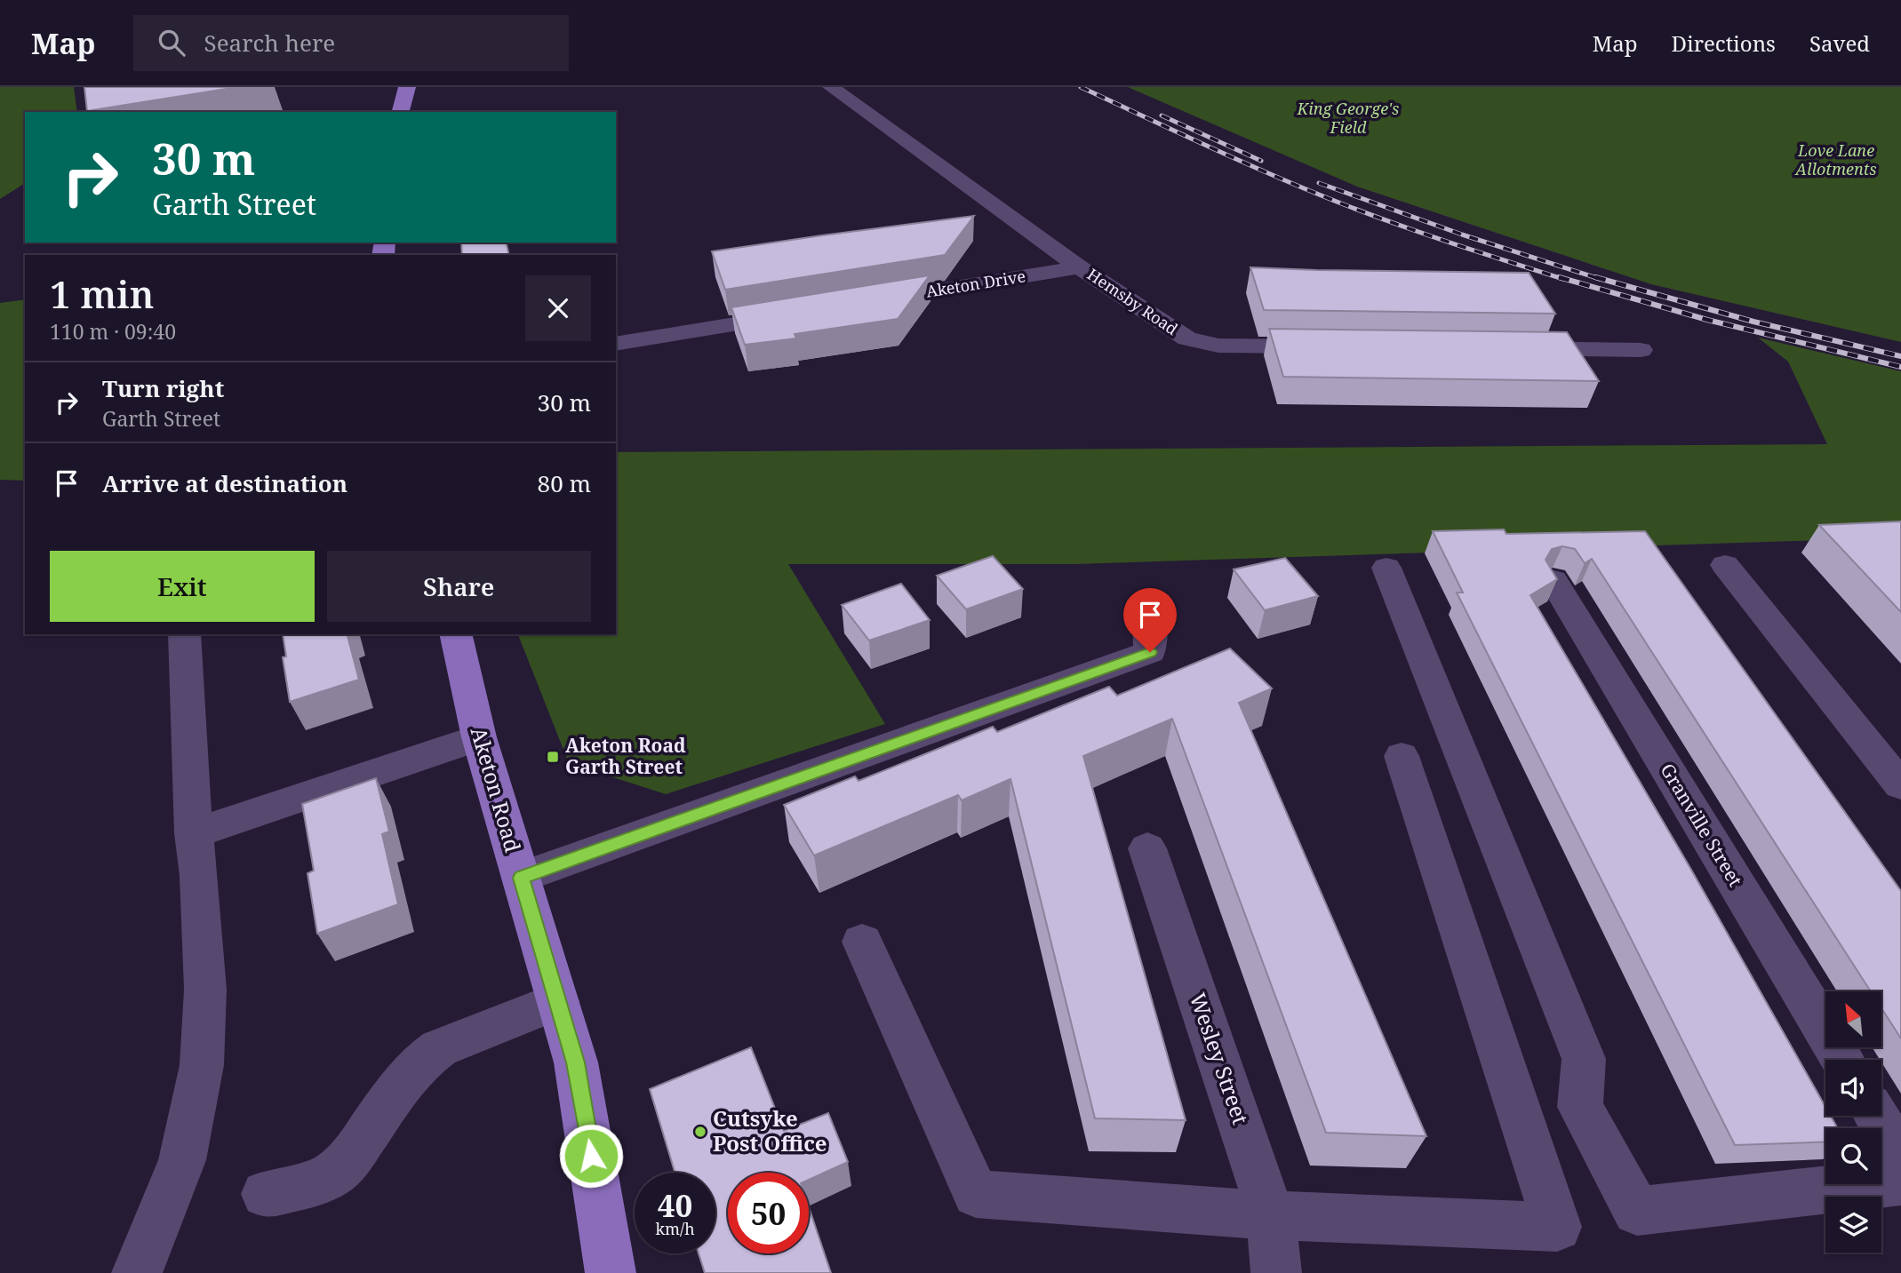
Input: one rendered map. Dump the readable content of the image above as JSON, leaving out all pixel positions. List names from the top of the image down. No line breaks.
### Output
{"streets":{"main road":["Aketon Road"],"street":["Aketon Drive","Hemsby Road","Granville Street","Wesley Street"]},"crossings":[["Aketon Drive","Hemsby Road"]],"parks":["King George's Field","Love Lane Allotments"],"places":{"transit":["Aketon Road Garth Street"],"other":["Cutsyke Post Office"]},"north":"top left","page":{"header":"Map","search":"Search here","nav":["Map","Directions","Saved"],"turn":["30 m","Garth Street"],"heading":["1 min","110 m · 09:40"],"list":[{"name":"Turn right","note":"Garth Street","value":"30 m"},{"name":"Arrive at destination","value":"80 m"}],"buttons":["Exit","Share"],"speed":"40 km/h","limit":"50"}}
